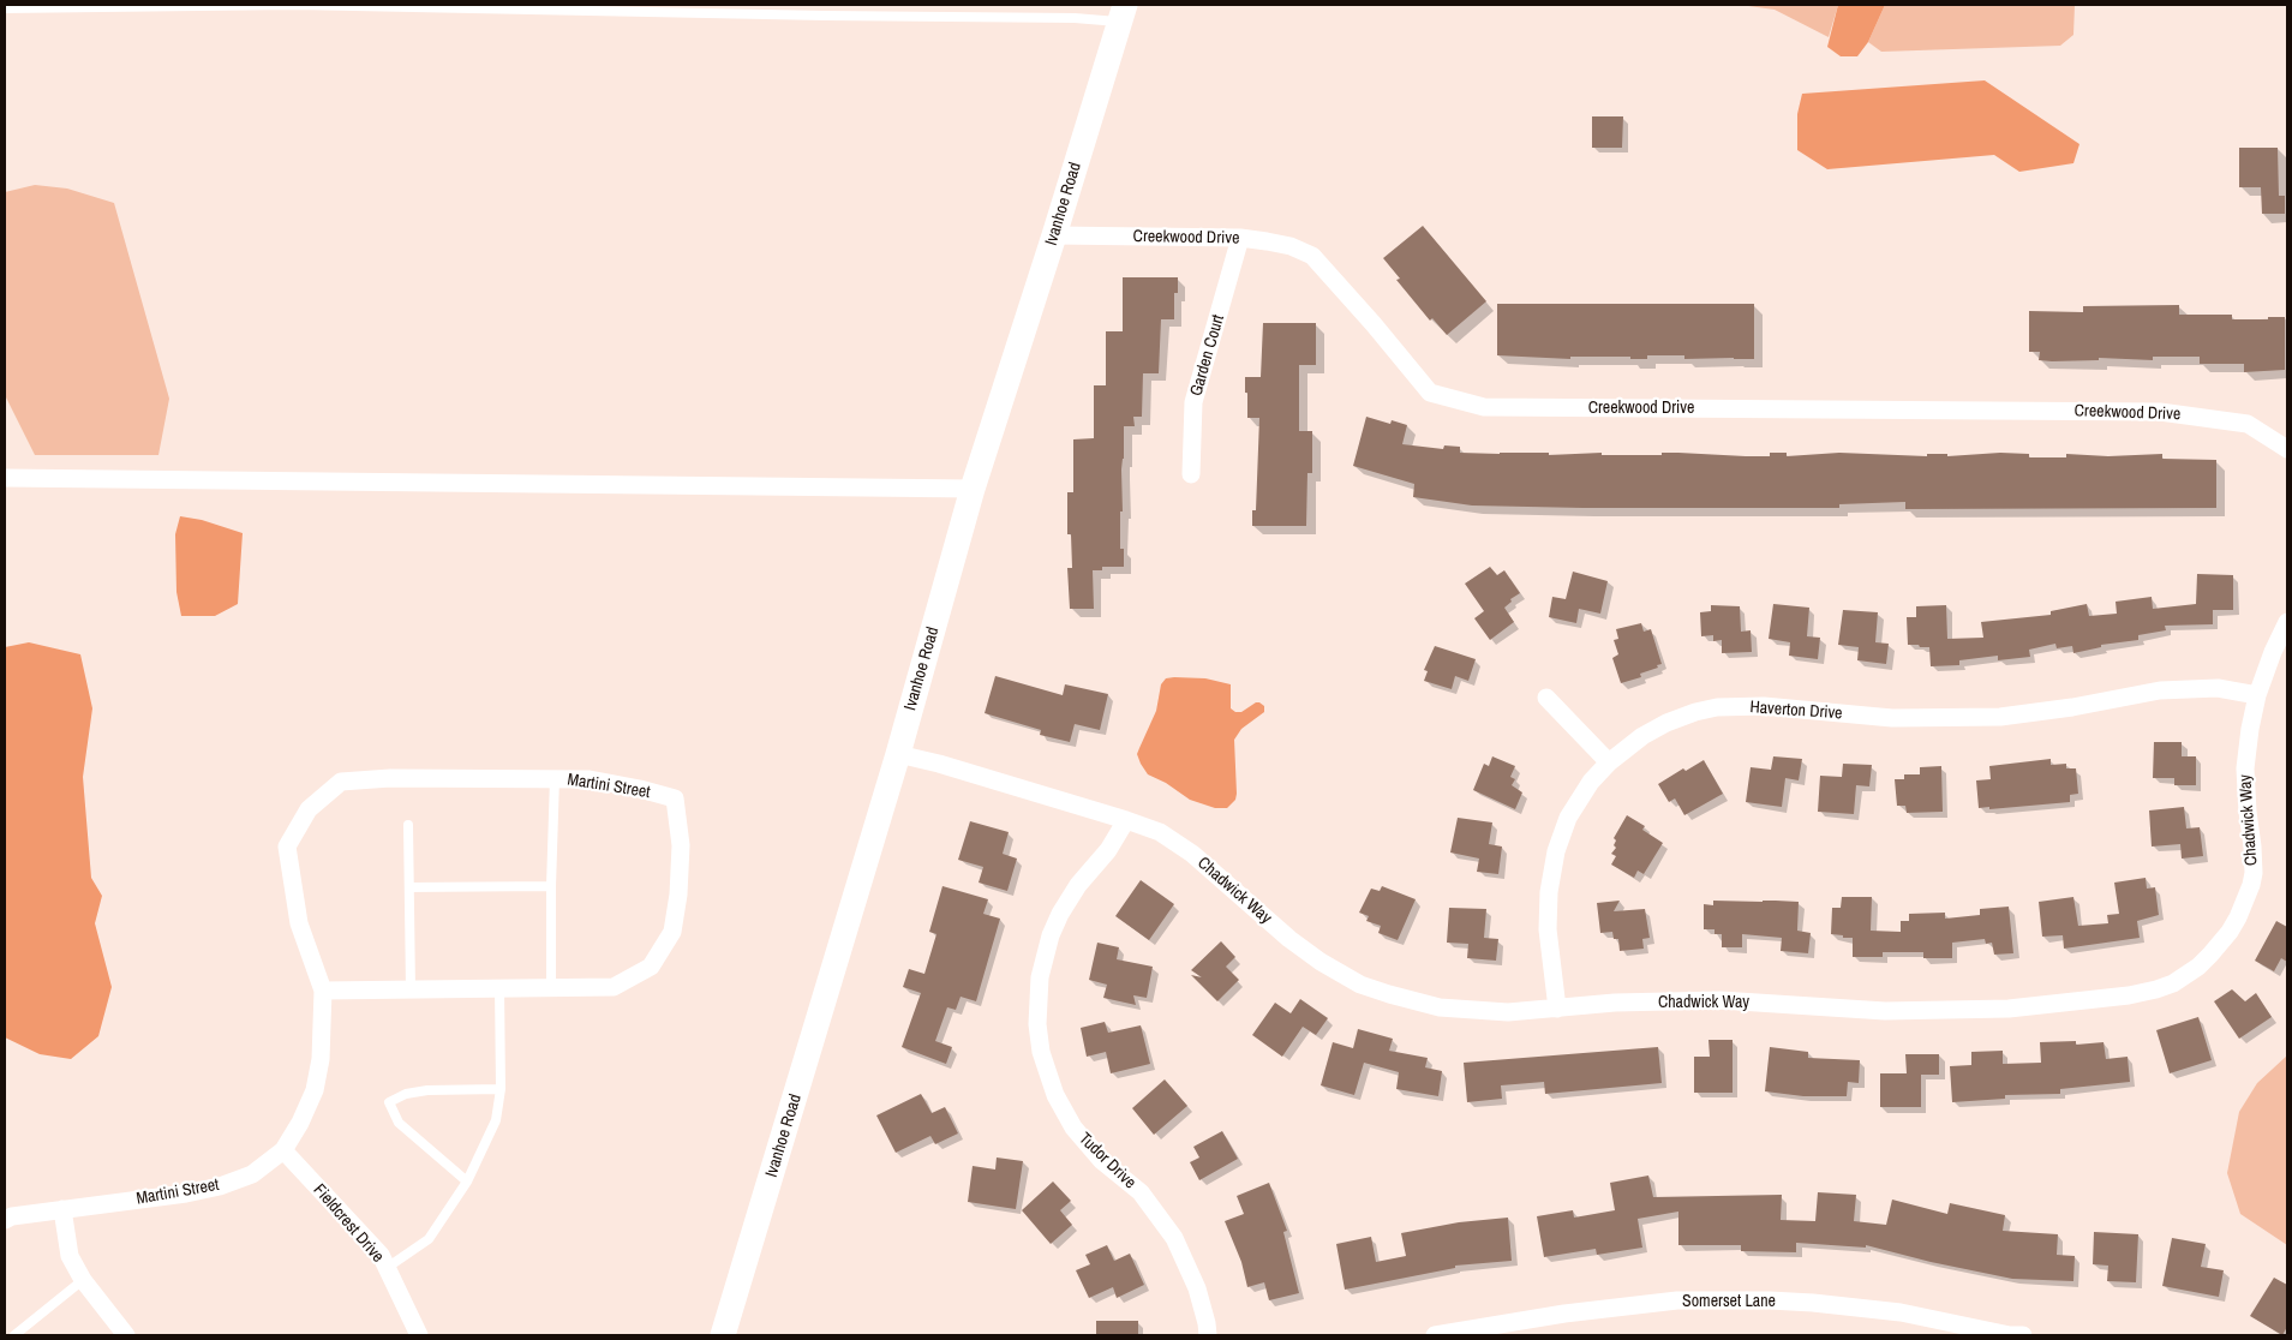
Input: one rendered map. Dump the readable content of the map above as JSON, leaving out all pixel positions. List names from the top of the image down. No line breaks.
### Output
{"streets":{"main road":["Ivanhoe Road"],"street":["Creekwood Drive","Garden Court","Haverton Drive","Martini Street","Chadwick Way","Tudor Drive","Fieldcrest Drive","Somerset Lane"]},"crossings":[["Ivanhoe Road","Creekwood Drive"],["Ivanhoe Road","Chadwick Way"],["Creekwood Drive","Garden Court"],["Haverton Drive","Chadwick Way"],["Martini Street","Fieldcrest Drive"],["Chadwick Way","Tudor Drive"]]}
